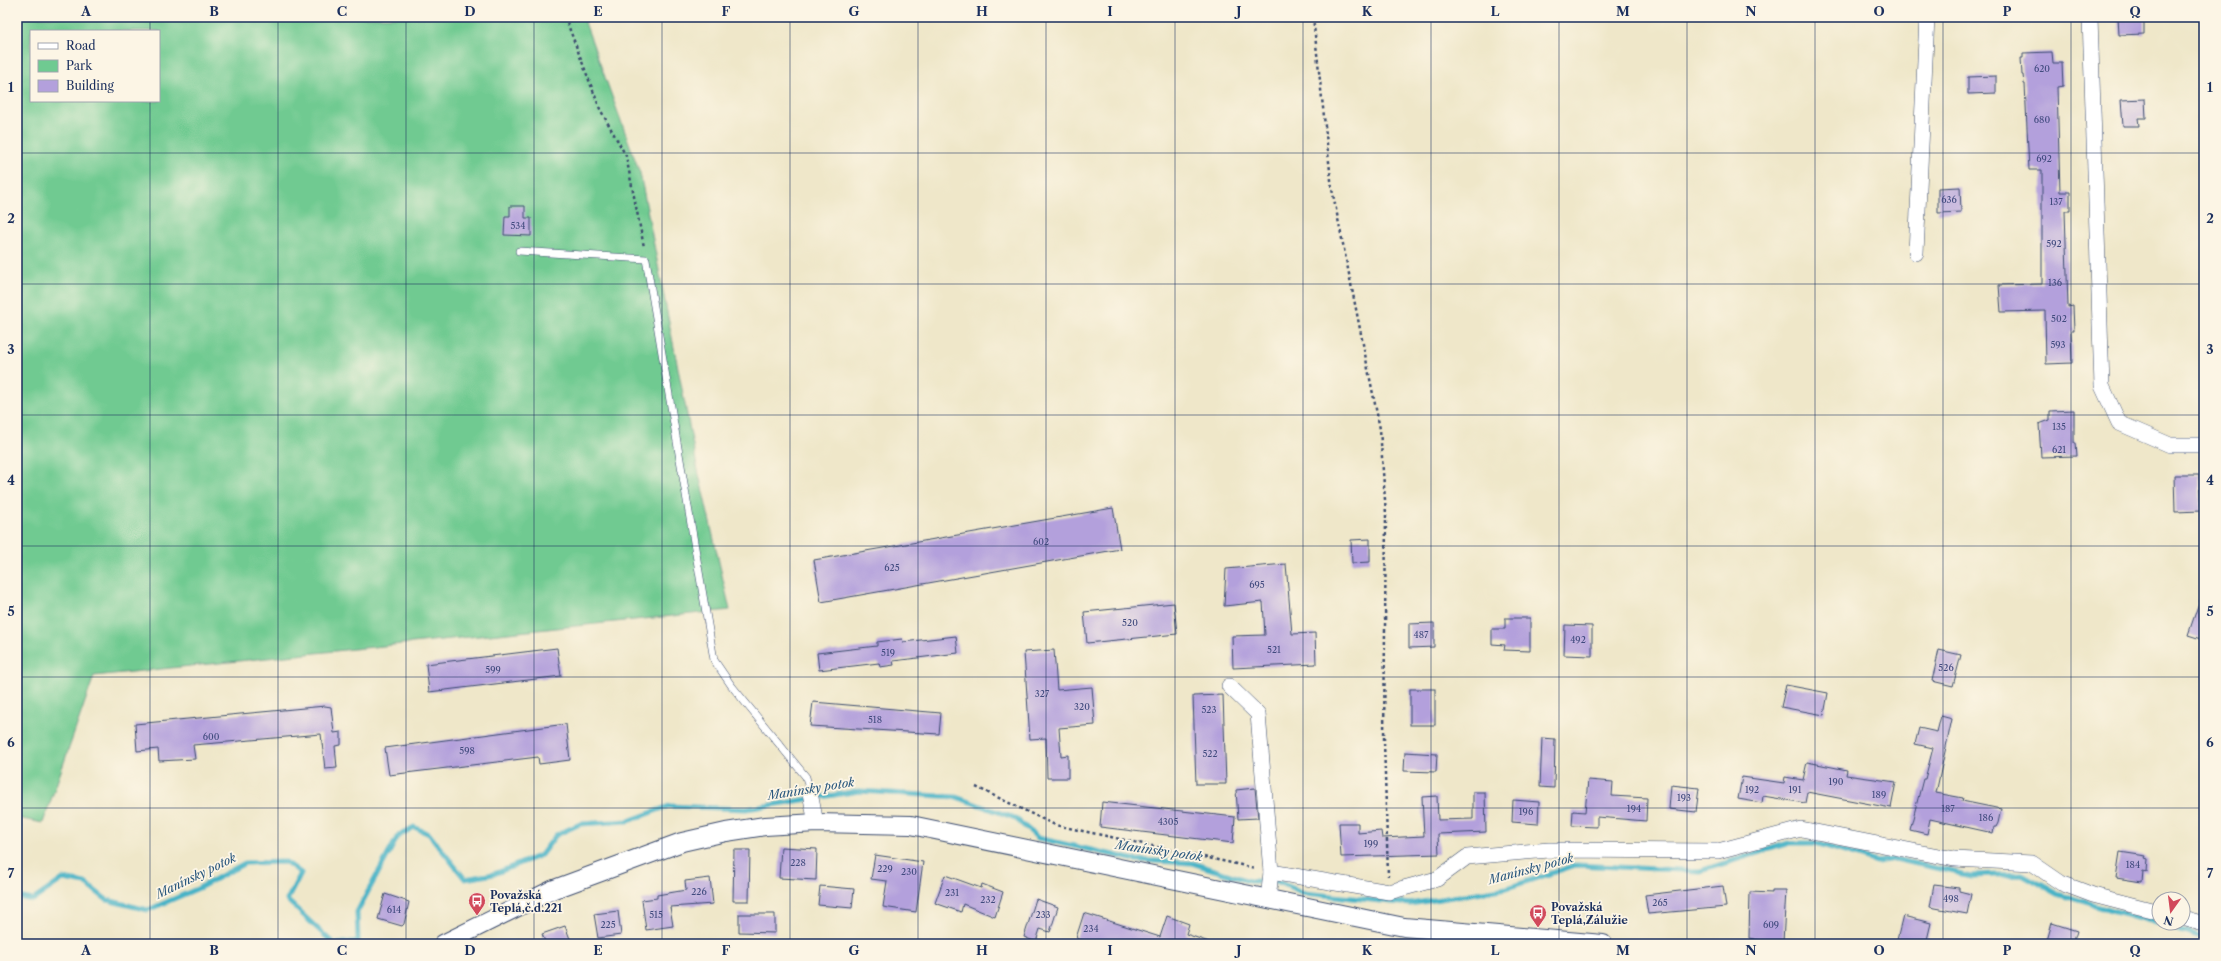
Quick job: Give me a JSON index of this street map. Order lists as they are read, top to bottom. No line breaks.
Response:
{"water":["Manínsky potok"],"places":{"bus stop":["Považská Teplá,č.d.221","Považská Teplá,Zálužie"]},"house_numbers":["620","680","692","636","137","534","592","136","502","593","135","621","602","625","695","520","487","492","521","519","526","599","327","320","523","518","600","598","522","190","192","191","189","193","194","187","196","186","4305","199","228","184","229","230","226","231","498","232","265","614","515","233","225","609","234"],"legend":["Road","Park","Building"],"north":"bottom","grid":{"columns":["A","B","C","D","E","F","G","H","I","J","K","L","M","N","O","P","Q"],"rows":["1","2","3","4","5","6","7"]}}
